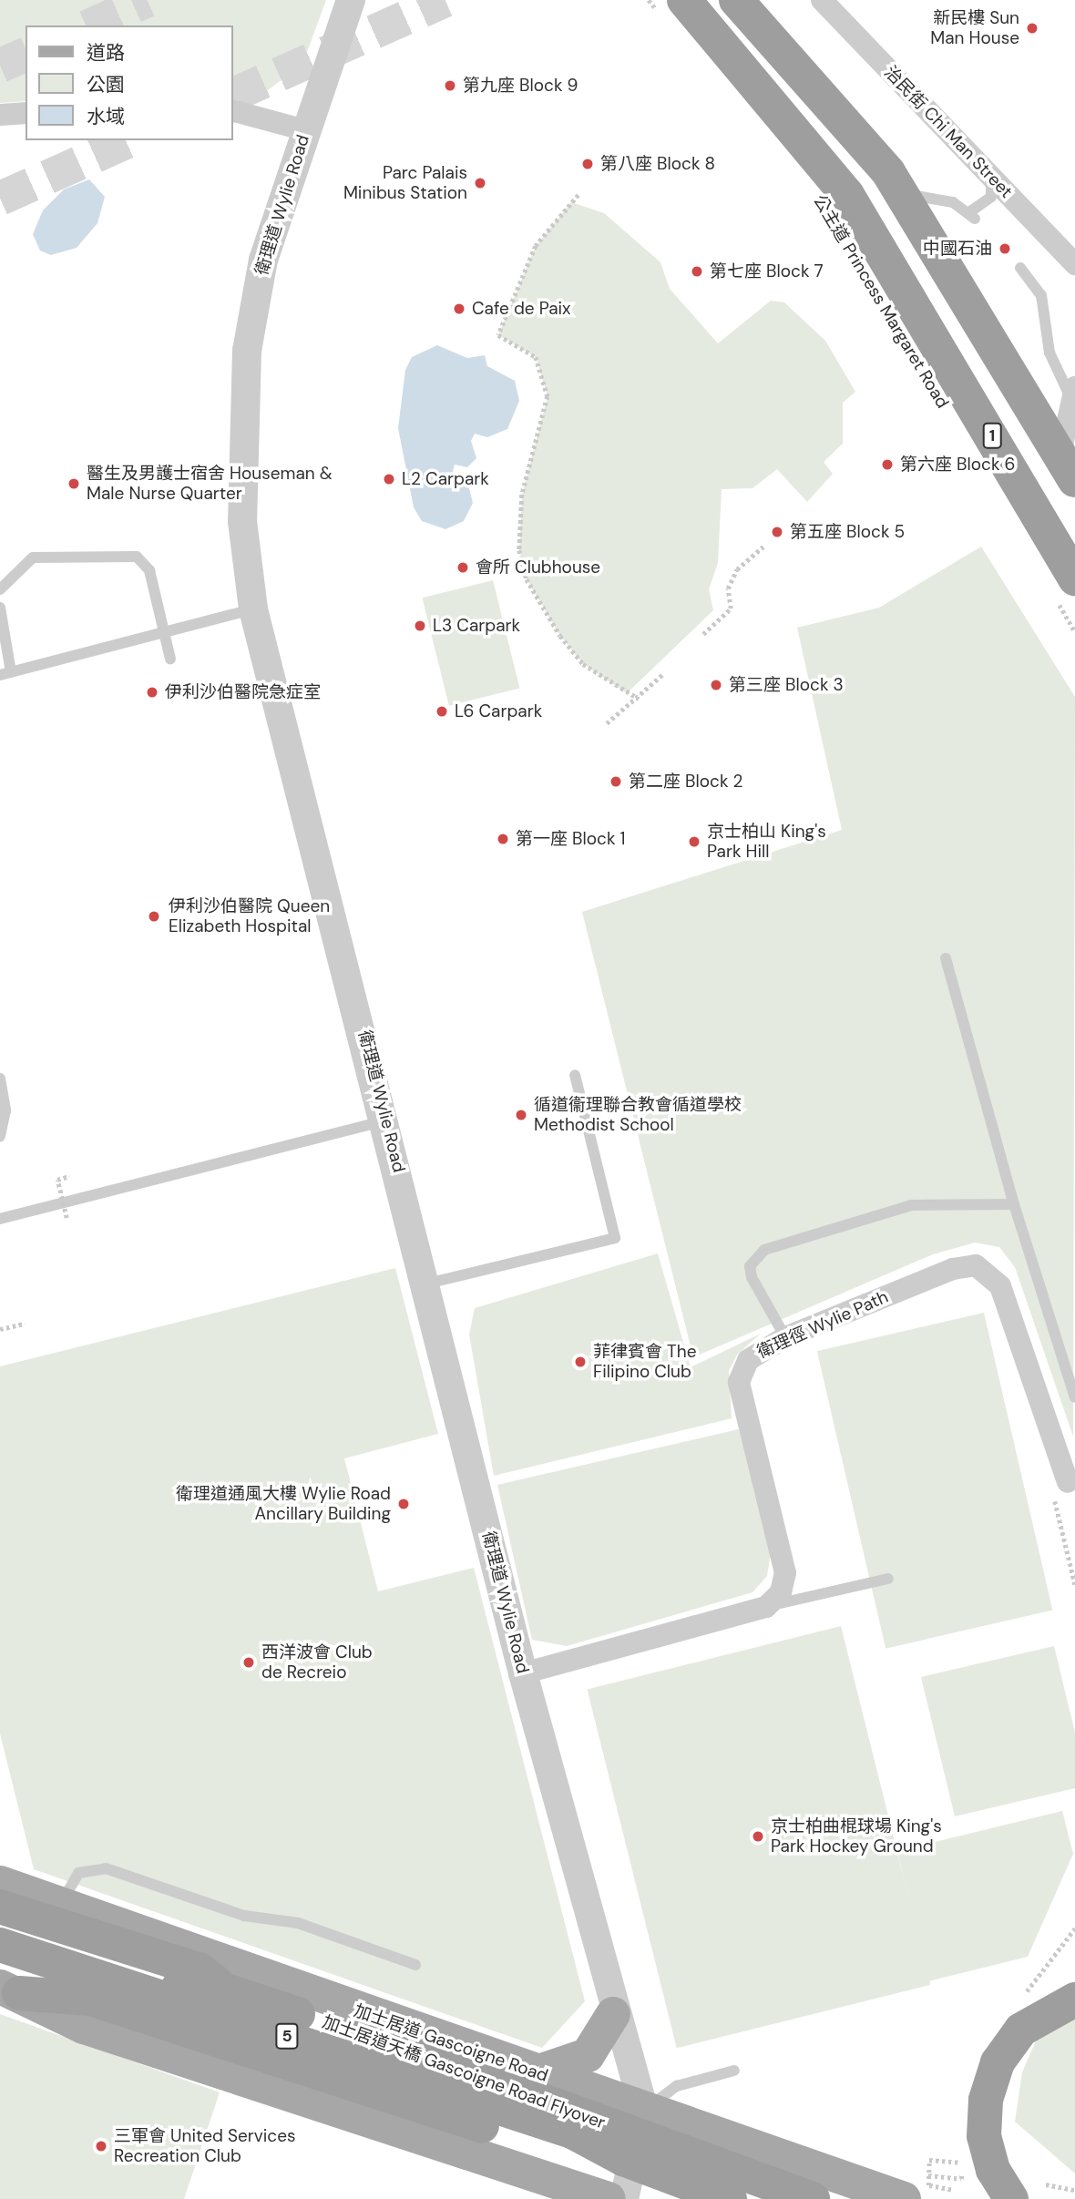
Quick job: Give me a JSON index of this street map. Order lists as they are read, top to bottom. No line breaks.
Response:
{"streets":{"highway":["公主道 Princess Margaret Road","1","5","加士居道天橋 Gascoigne Road Flyover"],"main road":["加士居道 Gascoigne Road"],"street":["治民街 Chi Man Street","衛理道 Wylie Road","衛理徑 Wylie Path"]},"crossings":[["衛理道 Wylie Road","加士居道 Gascoigne Road"]],"places":["新民樓 Sun Man House","第九座 Block 9","第八座 Block 8","Parc Palais Minibus Station","中國石油","第七座 Block 7","Cafe de Paix","第六座 Block 6","L2 Carpark","醫生及男護士宿舍 Houseman & Male Nurse Quarter","第五座 Block 5","會所 Clubhouse","L3 Carpark","第三座 Block 3","伊利沙伯醫院急症室","L6 Carpark","第二座 Block 2","第一座 Block 1","京士柏山 King's Park Hill","伊利沙伯醫院 Queen Elizabeth Hospital","循道衞理聯合教會循道學校 Methodist School","菲律賓會 The Filipino Club","衛理道通風大樓 Wylie Road Ancillary Building","西洋波會 Club de Recreio","京士柏曲棍球場 King's Park Hockey Ground","三軍會 United Services Recreation Club"],"legend":["道路","公園","水域"]}
